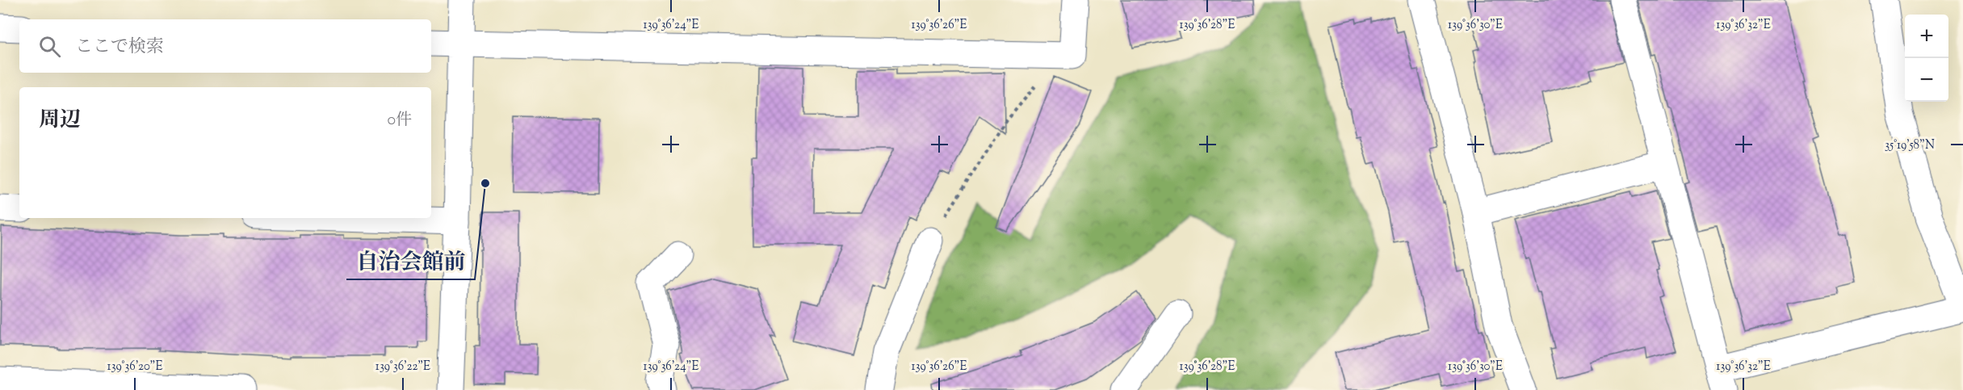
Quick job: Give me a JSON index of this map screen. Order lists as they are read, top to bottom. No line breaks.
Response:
{"places":["自治会館前"],"page":{"map_buttons":["+","−"],"search":"ここで検索","heading":["周辺","0件"]},"coordinates":["139°36'24\"E","139°36'26\"E","139°36'28\"E","139°36'30\"E","139°36'32\"E","35°19'58\"N","139°36'20\"E","139°36'22\"E"]}
